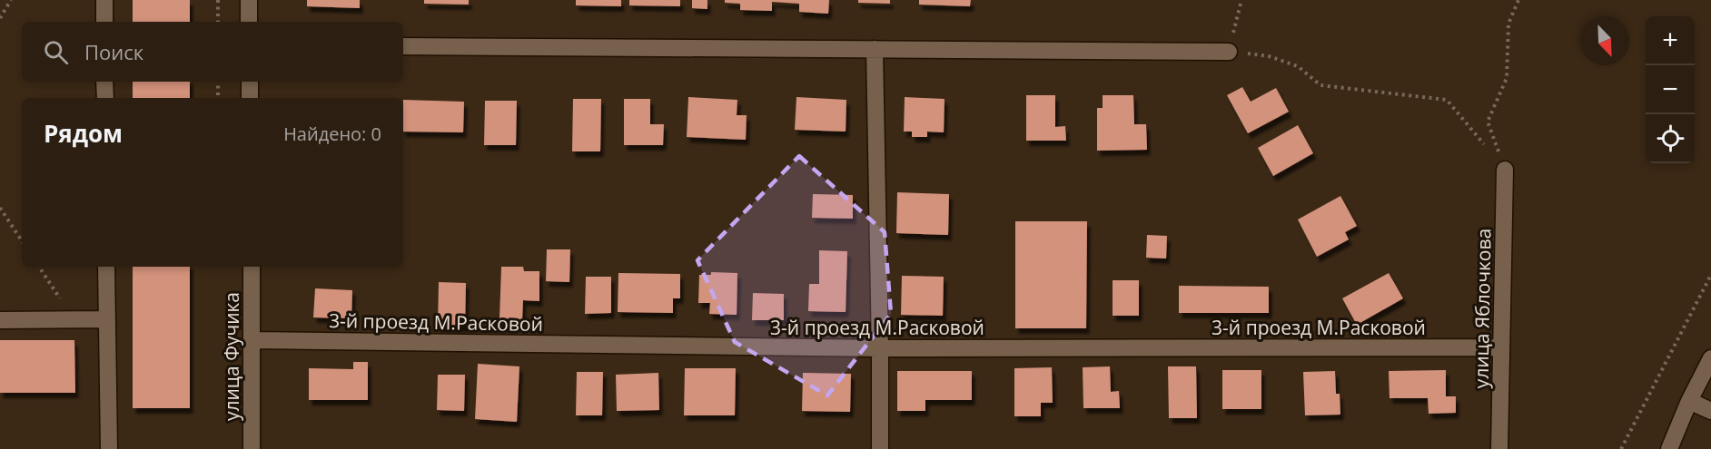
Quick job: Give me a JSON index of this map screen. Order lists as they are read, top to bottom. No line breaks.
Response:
{"streets":{"street":["улица Яблочкова","3-й проезд М.Расковой","улица Фучика"]},"crossings":[["улица Яблочкова","3-й проезд М.Расковой"],["3-й проезд М.Расковой","улица Фучика"]],"north":"bottom right","page":{"map_buttons":["+","−"],"search":"Поиск","heading":["Рядом","Найдено: 0"]}}
